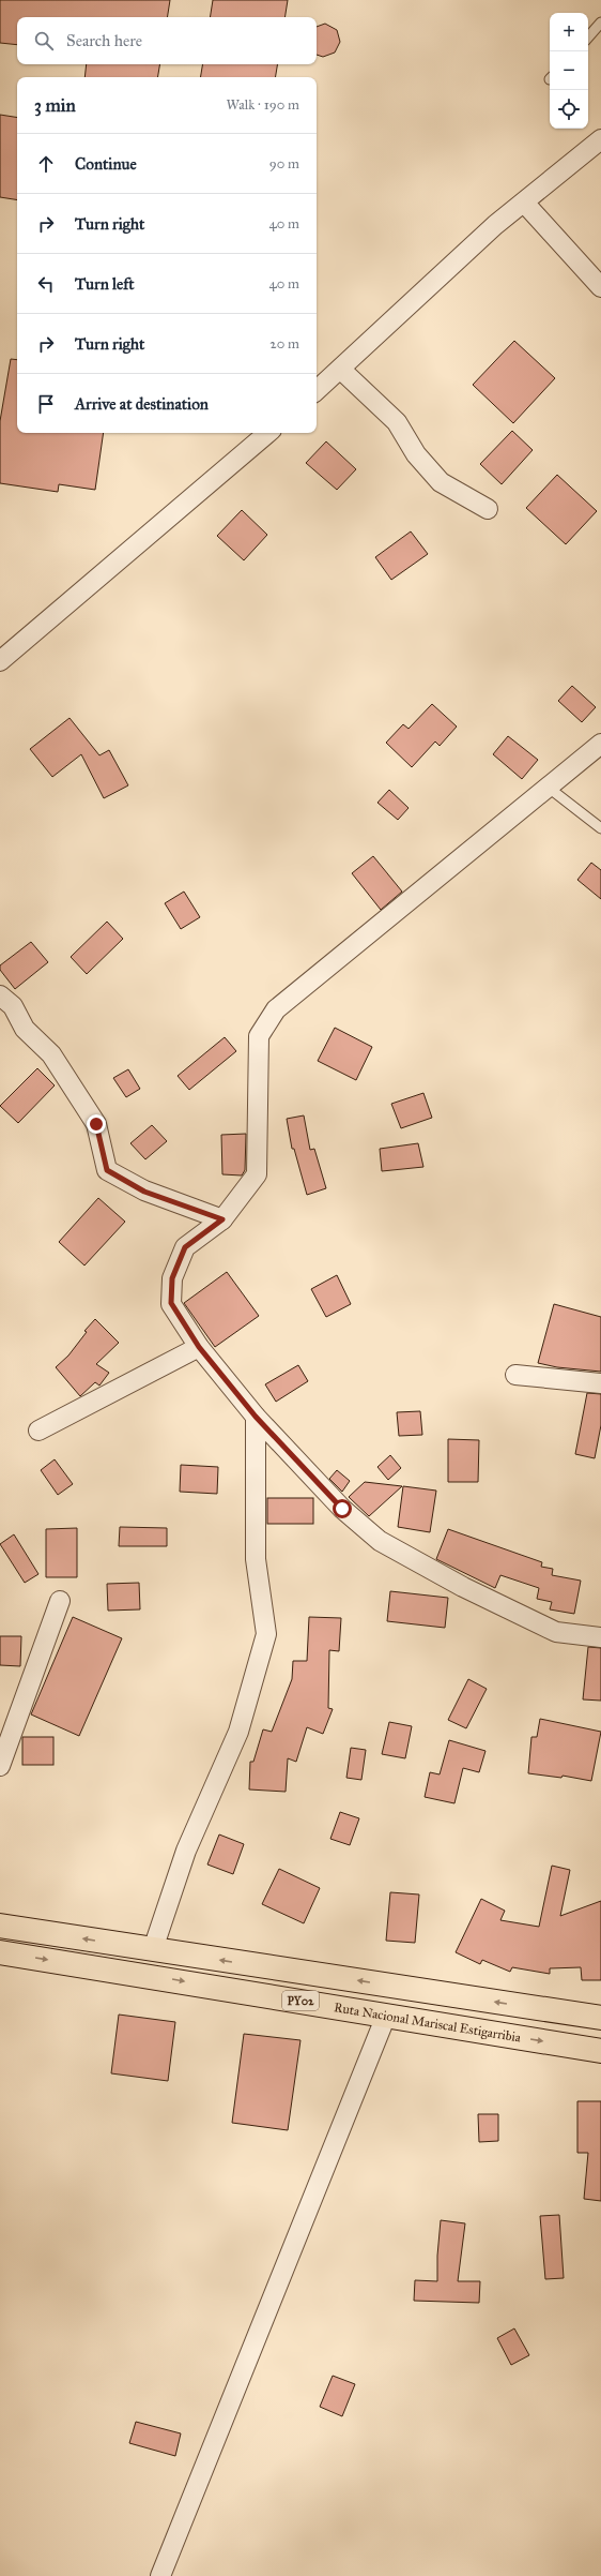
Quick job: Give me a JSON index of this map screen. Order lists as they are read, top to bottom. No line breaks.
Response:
{"streets":{"highway":["PY02","Ruta Nacional Mariscal Estigarribia"]},"page":{"map_buttons":["+","−"],"search":"Search here","heading":["3 min","Walk · 190 m"],"list":[["Continue","90 m"],["Turn right","40 m"],["Turn left","40 m"],["Turn right","20 m"],"Arrive at destination"]}}
